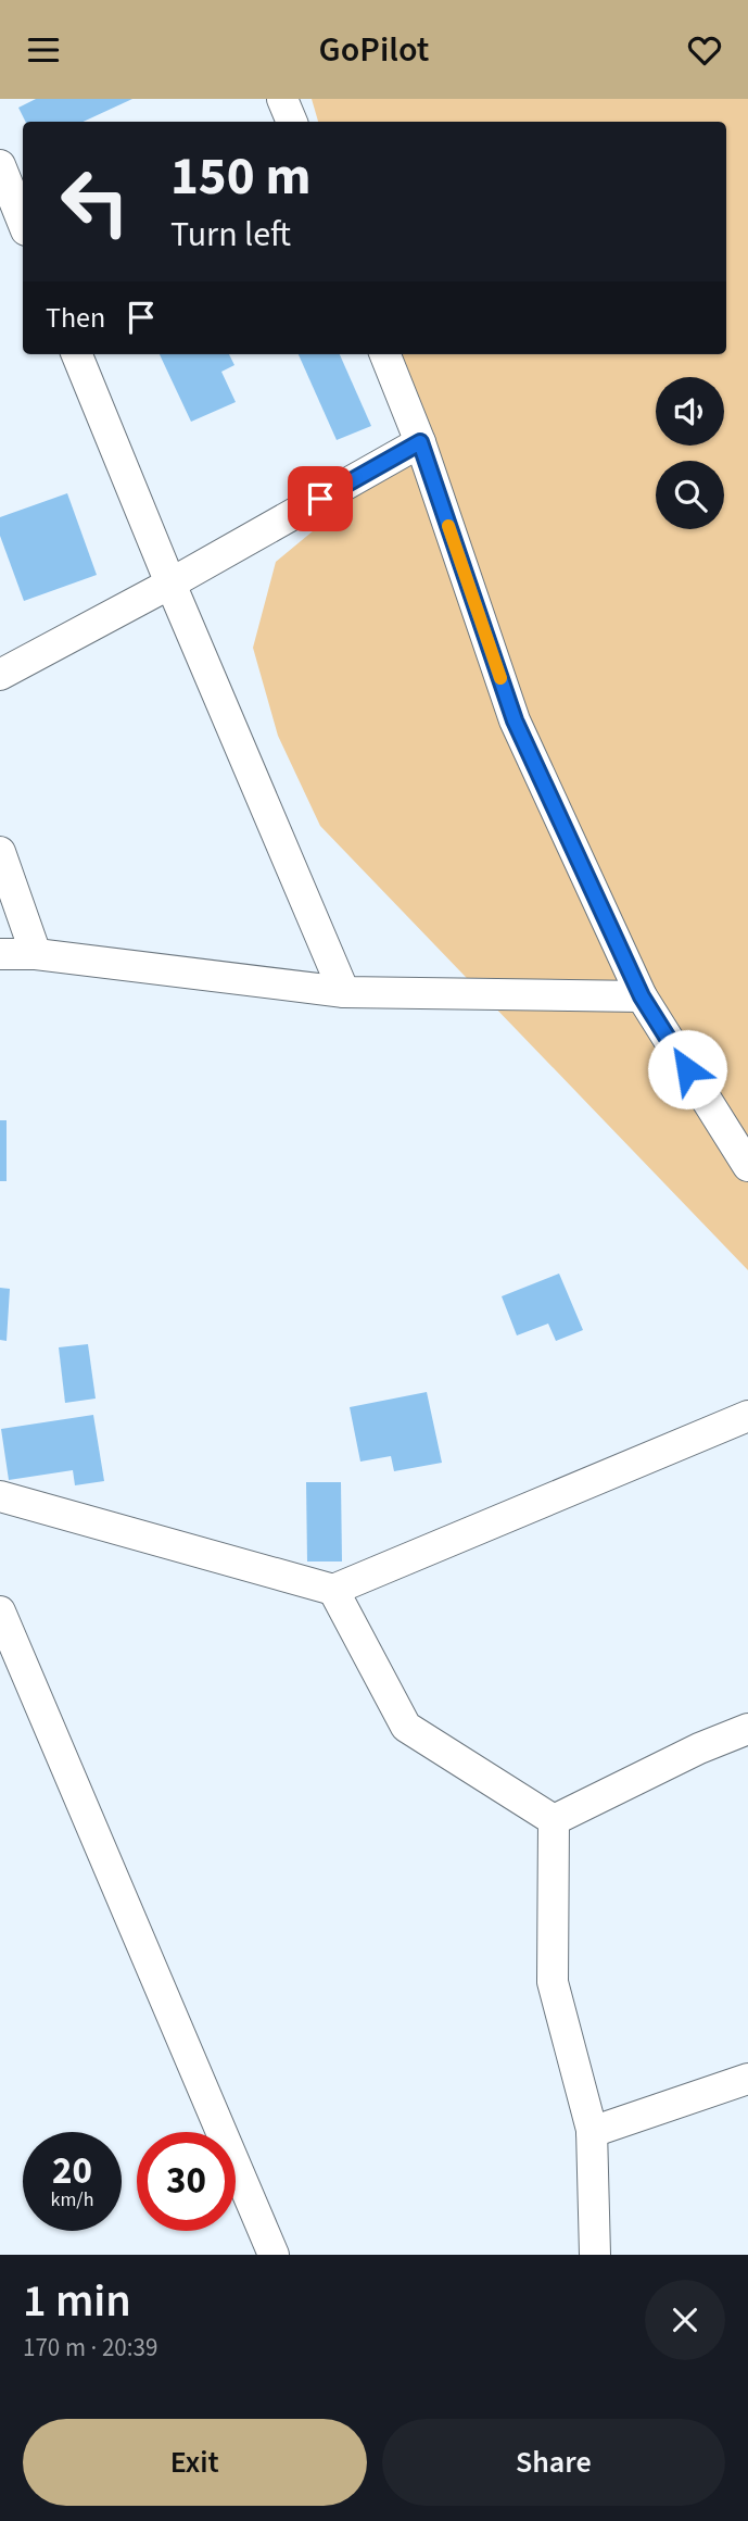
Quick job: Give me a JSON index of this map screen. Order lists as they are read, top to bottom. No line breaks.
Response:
{"page":{"header":"GoPilot","turn":["150 m","Turn left"],"then":"Then","speed":"20 km/h","limit":"30","heading":["1 min","170 m · 20:39"],"buttons":["Exit","Share"]}}
